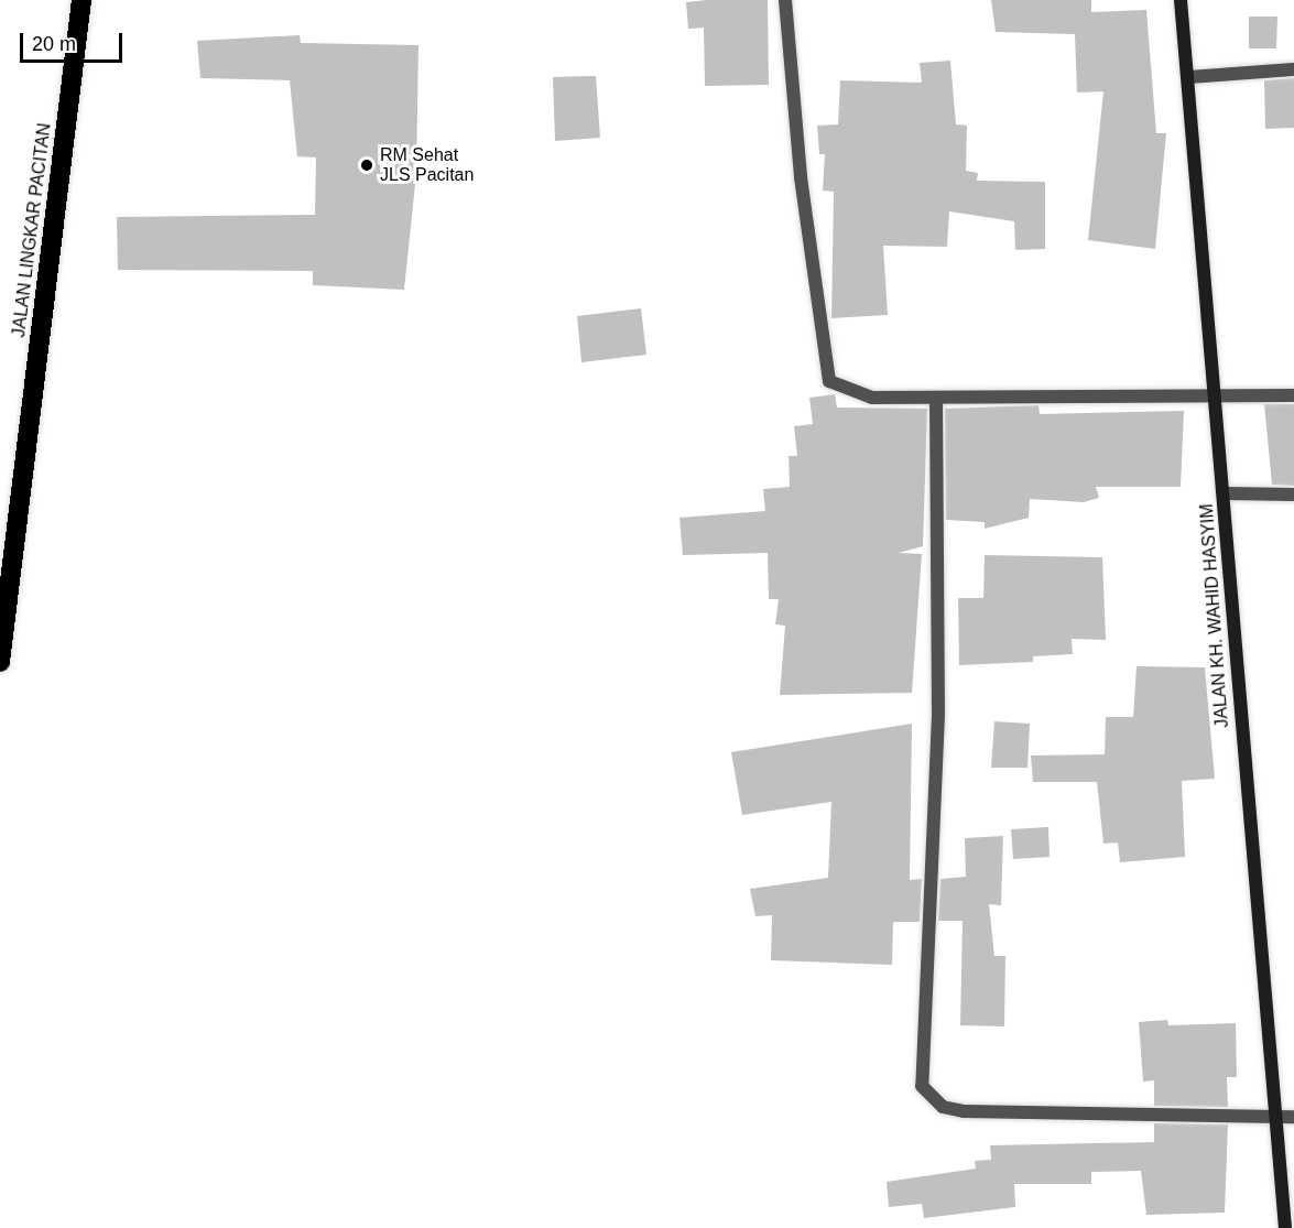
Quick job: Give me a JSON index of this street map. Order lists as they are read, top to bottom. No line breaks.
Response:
{"streets":{"highway":["JALAN LINGKAR PACITAN"],"street":["JALAN KH. WAHID HASYIM"]},"places":["RM Sehat JLS Pacitan"],"scale_bar":"20 m"}
